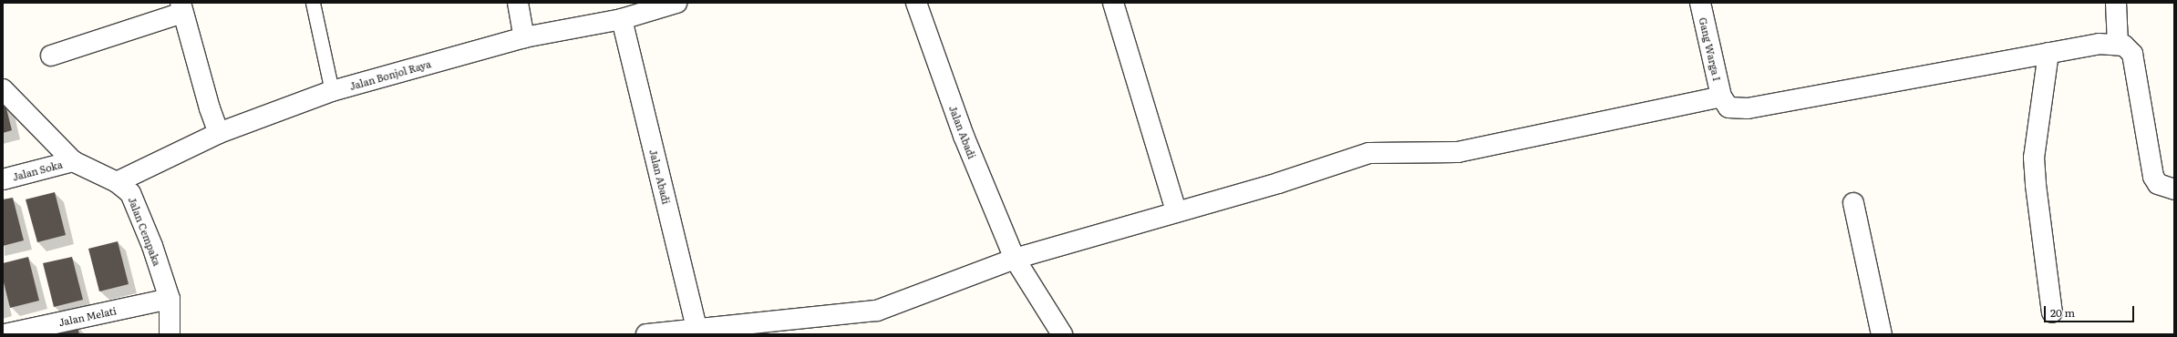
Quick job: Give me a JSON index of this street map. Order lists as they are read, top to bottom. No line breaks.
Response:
{"streets":{"street":["Gang Warga I","Jalan Bonjol Raya","Jalan Abadi","Jalan Soka","Jalan Cempaka","Jalan Melati"]},"crossings":[["Jalan Bonjol Raya","Jalan Abadi"],["Jalan Bonjol Raya","Jalan Cempaka"],["Jalan Soka","Jalan Cempaka"],["Jalan Cempaka","Jalan Melati"]],"scale_bar":"20 m"}
